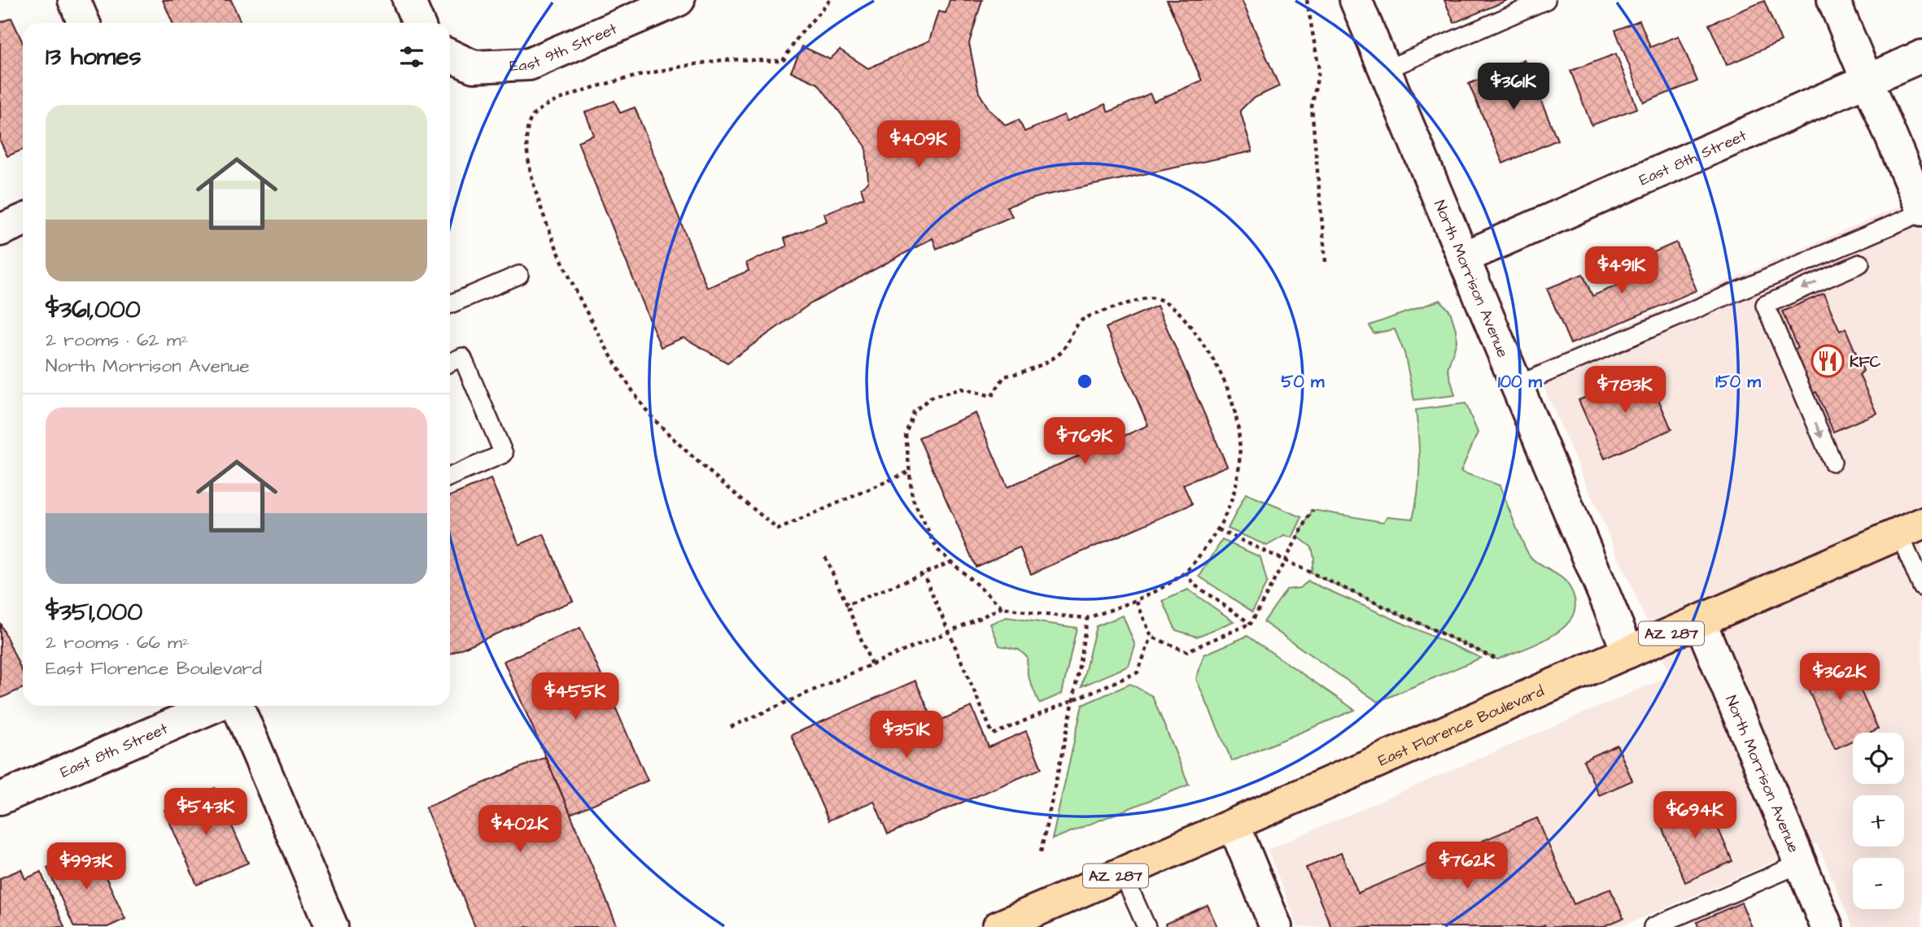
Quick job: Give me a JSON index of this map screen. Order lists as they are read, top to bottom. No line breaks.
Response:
{"streets":{"main road":["AZ 287","East Florence Boulevard"],"street":["East 9th Street","East 8th Street","North Morrison Avenue"]},"crossings":[["East 8th Street","North Morrison Avenue"],["North Morrison Avenue","East Florence Boulevard"]],"places":{"restaurant":["KFC"]},"page":{"heading":"13 homes","price":["$361K","$409K","$491K","$783K","$769K","$362K","$455K","$351K","$543K","$694K","$402K","$762K","$993K"],"list":[{"name":"$361,000","note":"2 rooms · 62 m² · North Morrison Avenue"},{"name":"$351,000","note":"2 rooms · 66 m² · East Florence Boulevard"}],"map_buttons":["+","−"]},"rings":["50 m","100 m","150 m"]}
